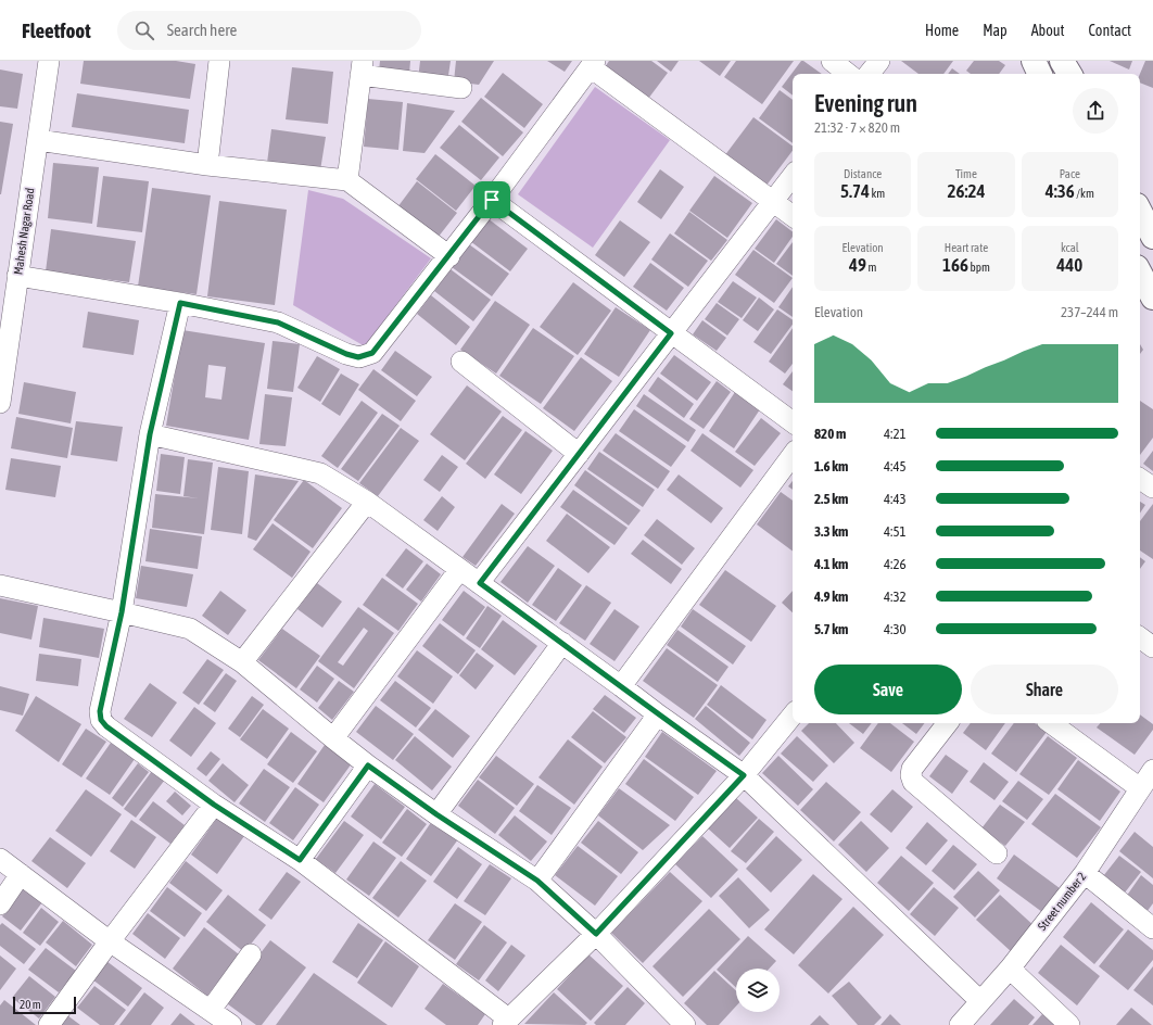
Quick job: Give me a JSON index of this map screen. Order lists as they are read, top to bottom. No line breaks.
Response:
{"streets":{"street":["Mahesh Nagar Road","Street number 2"]},"scale_bar":"20 m","page":{"header":"Fleetfoot","search":"Search here","nav":["Home","Map","About","Contact"],"heading":["Evening run","21:32 · 7 × 820 m"],"stats":[["Distance","5.74 km"],["Time","26:24"],["Pace","4:36 /km"],["Elevation","49 m"],["Heart rate","166 bpm"],["kcal","440"]],"chart":["Elevation","237–244 m"],"list":[{"name":"820 m","note":"4:21"},{"name":"1.6 km","note":"4:45"},{"name":"2.5 km","note":"4:43"},{"name":"3.3 km","note":"4:51"},{"name":"4.1 km","note":"4:26"},{"name":"4.9 km","note":"4:32"},{"name":"5.7 km","note":"4:30"}],"buttons":["Save","Share"],"scale":"20 m"}}
